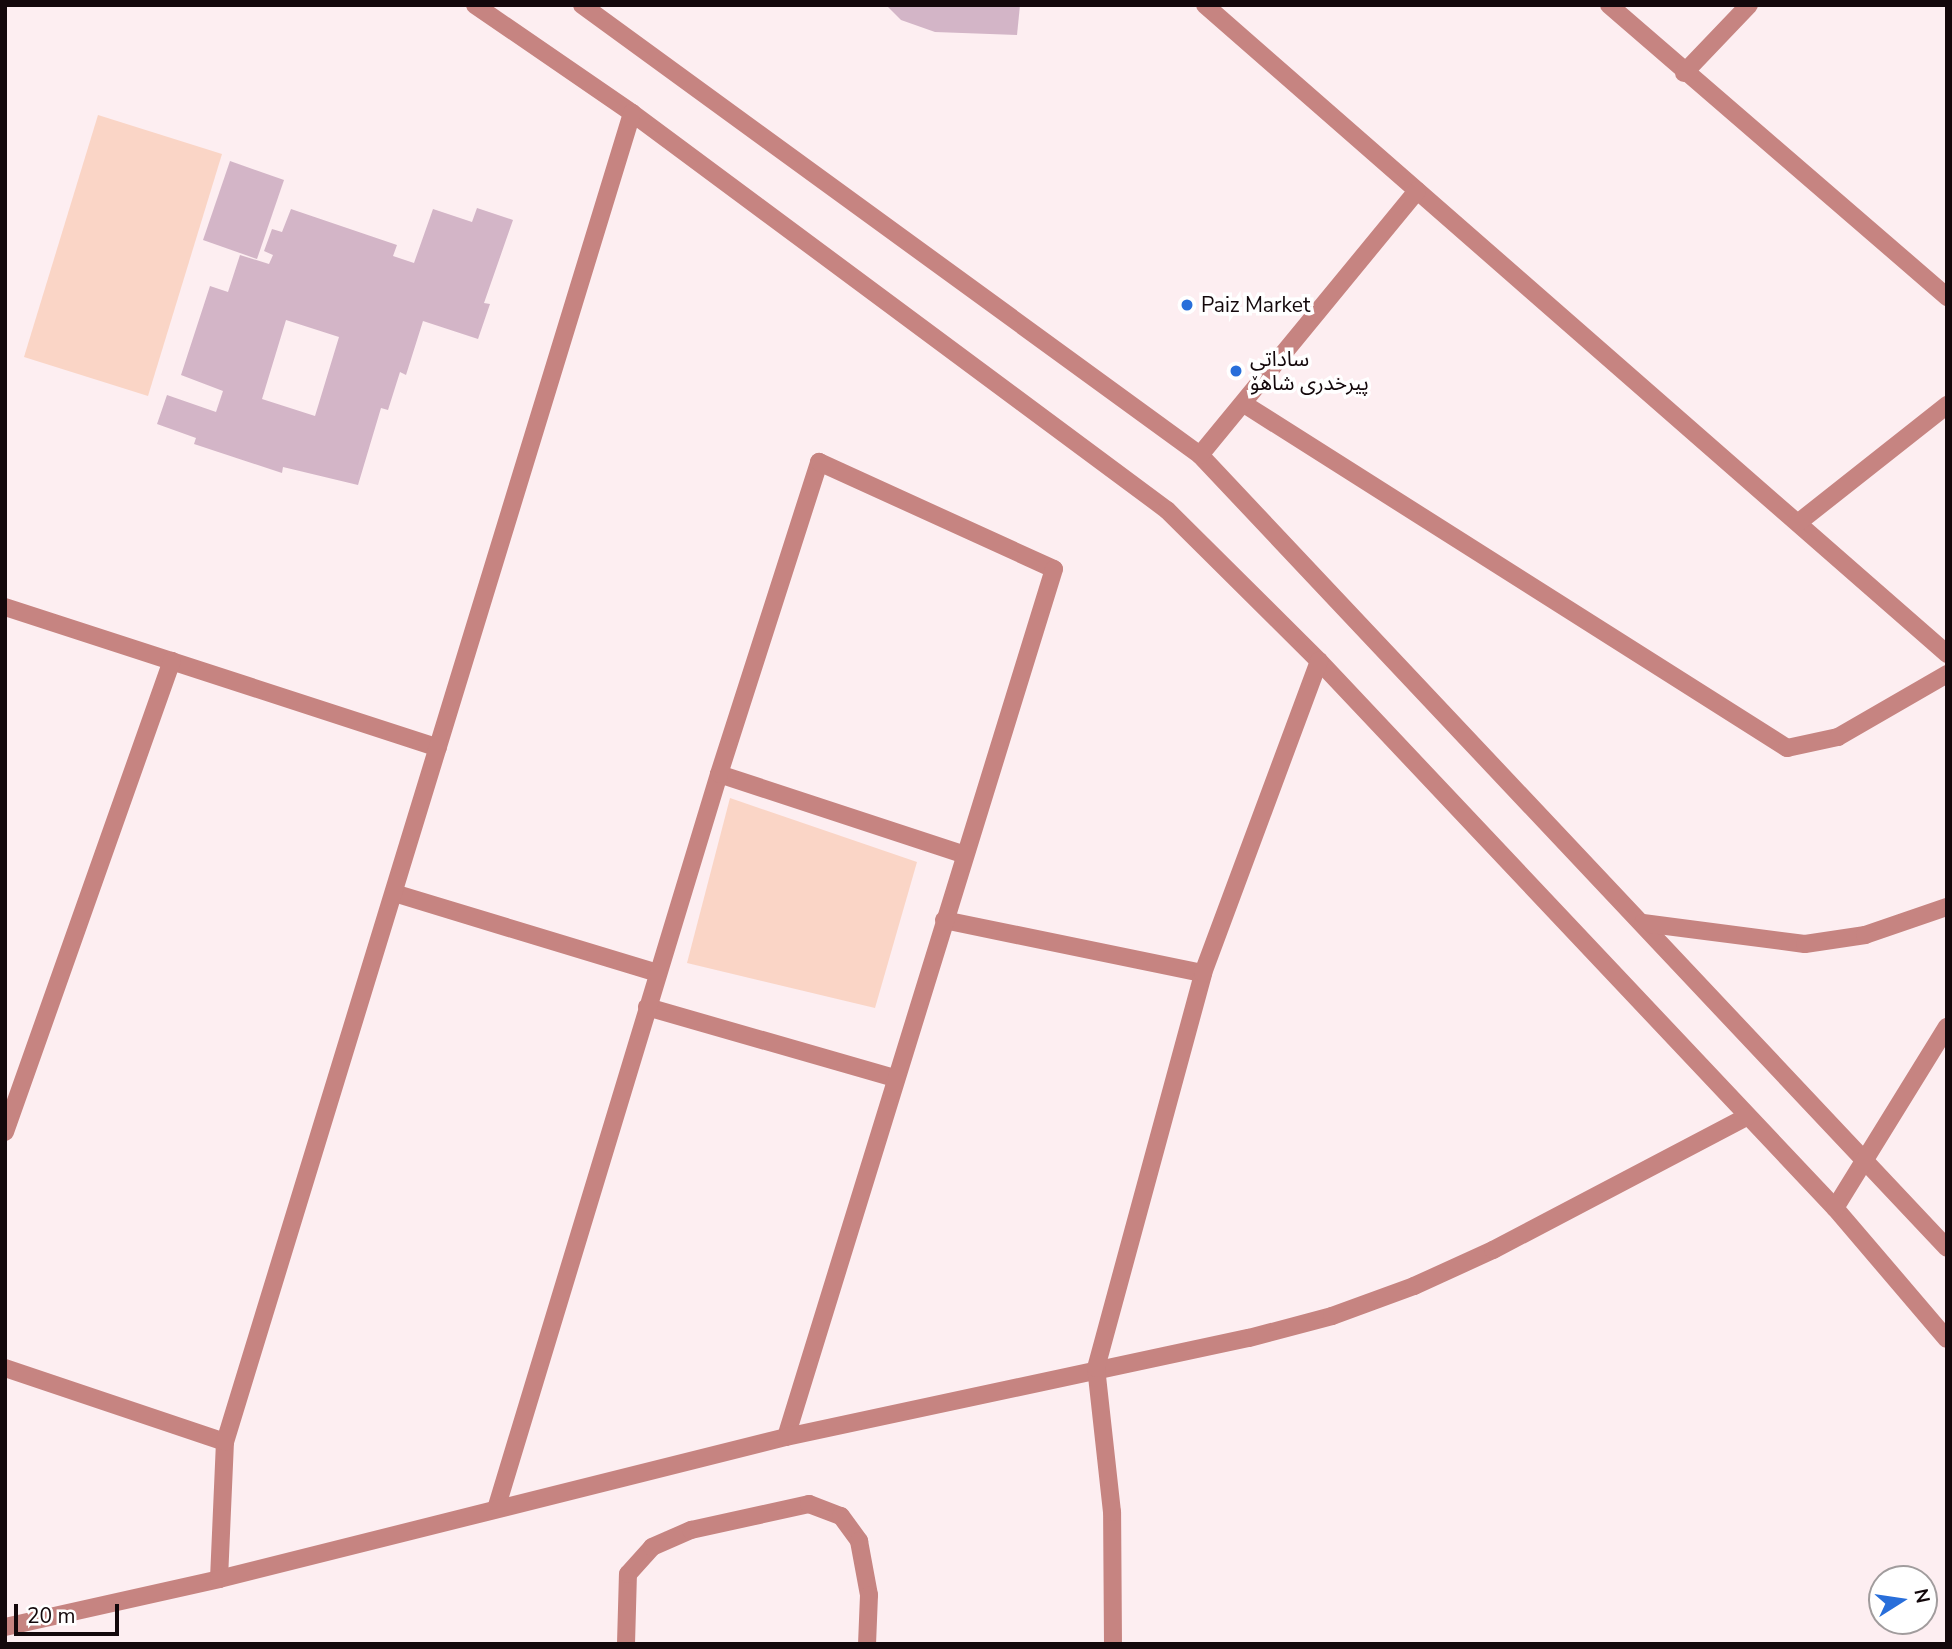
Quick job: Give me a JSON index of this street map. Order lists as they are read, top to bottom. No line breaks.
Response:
{"places":["Paiz Market","ساداتی پیرخدری شاهۆ"],"scale_bar":"20 m","north":"right"}
